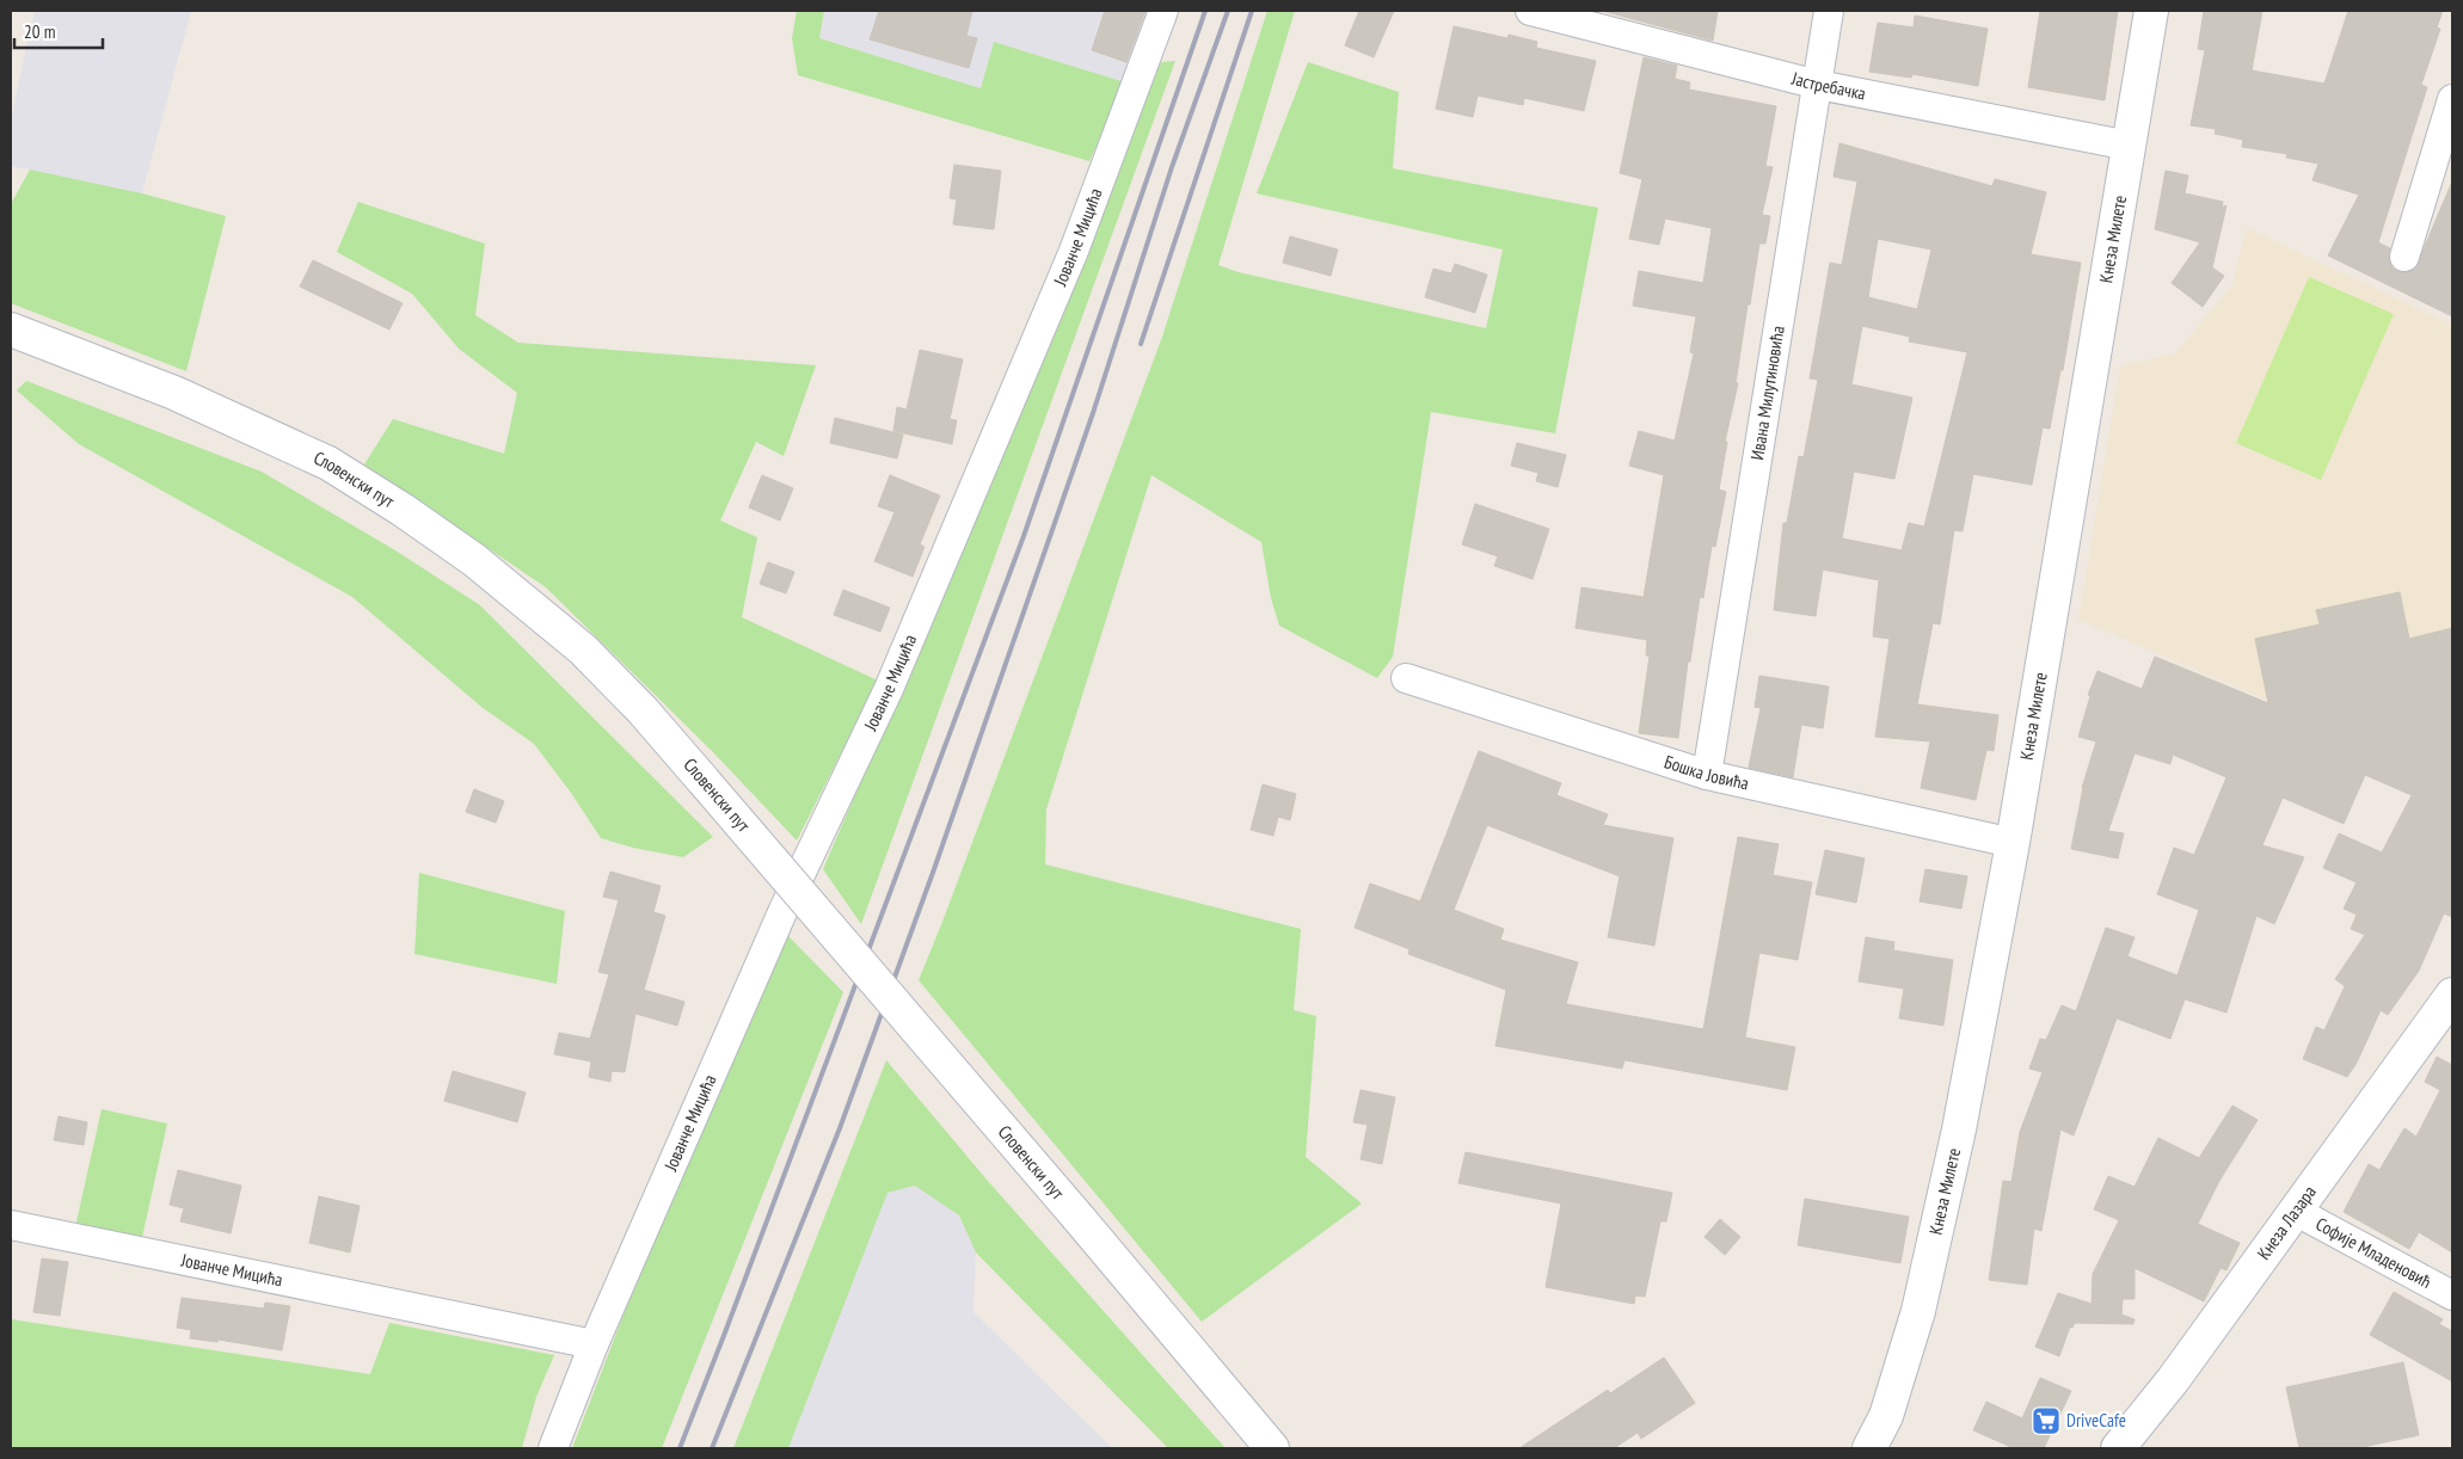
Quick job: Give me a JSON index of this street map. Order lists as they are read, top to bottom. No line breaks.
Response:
{"streets":{"street":["Јастребачка","Јованче Мицића","Кнеза Милете","Ивана Милутиновића","Словенски пут","Бошка Јовића","Кнеза Лазара","Софије Младеновић"]},"crossings":[["Јастребачка","Кнеза Милете"],["Јастребачка","Ивана Милутиновића"],["Кнеза Милете","Бошка Јовића"],["Ивана Милутиновића","Бошка Јовића"],["Кнеза Лазара","Софије Младеновић"]],"places":{"supermarket":["DriveCafe"]},"scale_bar":"20 m"}
